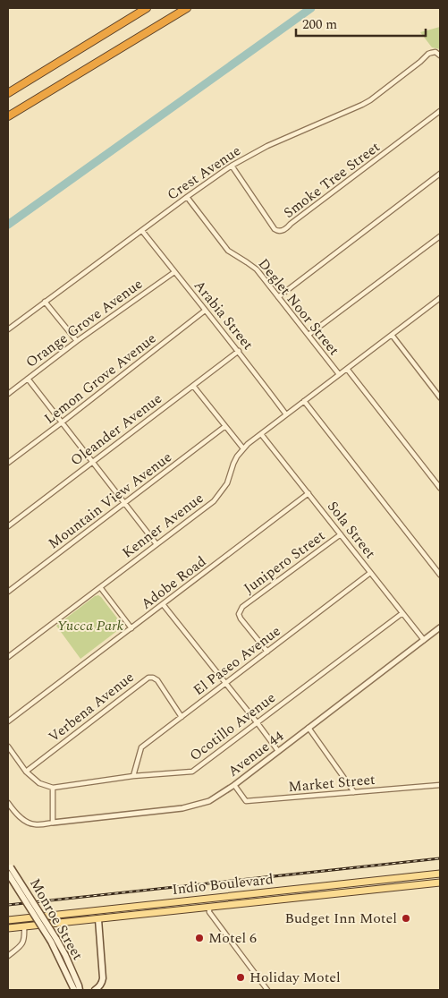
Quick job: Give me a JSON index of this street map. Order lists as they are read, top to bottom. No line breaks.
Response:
{"streets":{"main road":["Indio Boulevard","Monroe Street"],"street":["Crest Avenue","Smoke Tree Street","Deglet Noor Street","Arabia Street","Orange Grove Avenue","Lemon Grove Avenue","Oleander Avenue","Mountain View Avenue","Kenner Avenue","Sola Street","Junipero Street","Adobe Road","El Paseo Avenue","Verbena Avenue","Ocotillo Avenue","Avenue 44","Market Street"]},"crossings":[["Crest Avenue","Smoke Tree Street"],["Crest Avenue","Deglet Noor Street"],["Crest Avenue","Arabia Street"],["Deglet Noor Street","Kenner Avenue"],["Arabia Street","Orange Grove Avenue"],["Arabia Street","Lemon Grove Avenue"],["Arabia Street","Oleander Avenue"],["Arabia Street","Kenner Avenue"],["Kenner Avenue","Sola Street"],["Sola Street","Junipero Street"],["Sola Street","Adobe Road"],["Sola Street","El Paseo Avenue"],["Sola Street","Ocotillo Avenue"],["Sola Street","Avenue 44"],["Junipero Street","El Paseo Avenue"],["El Paseo Avenue","Verbena Avenue"],["El Paseo Avenue","Ocotillo Avenue"],["Avenue 44","Market Street"]],"parks":["Yucca Park"],"places":["Budget Inn Motel","Motel 6","Holiday Motel"],"scale_bar":"200 m"}
